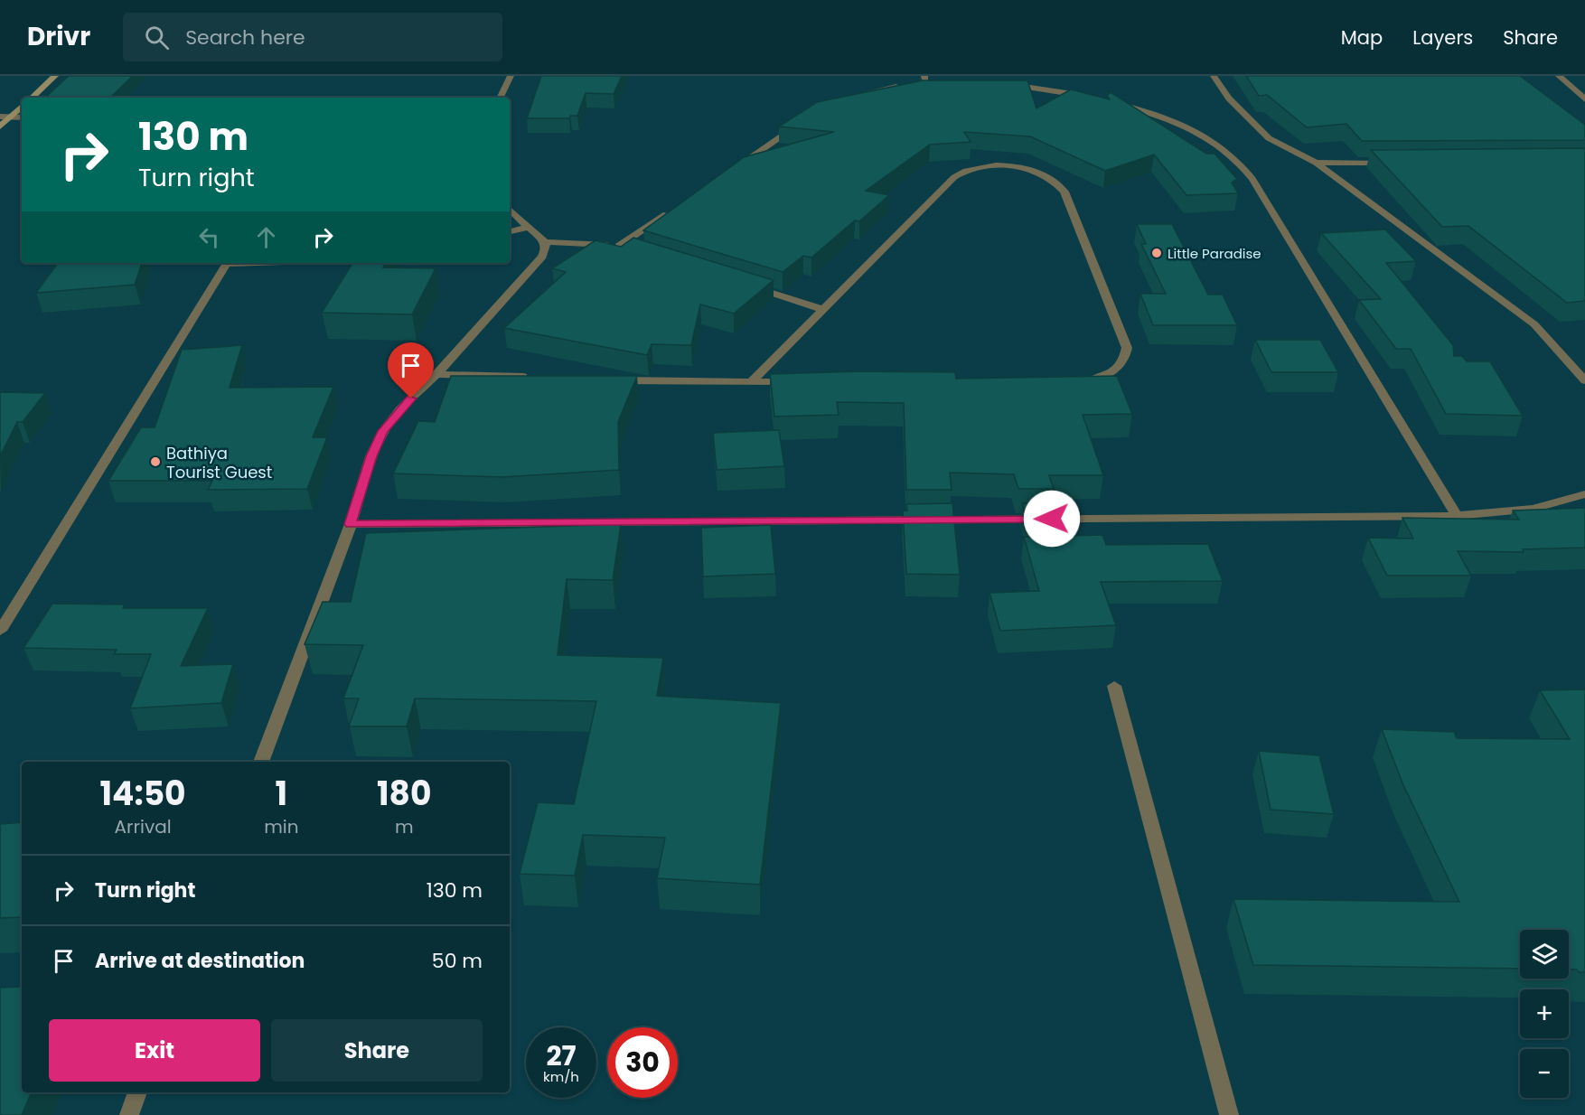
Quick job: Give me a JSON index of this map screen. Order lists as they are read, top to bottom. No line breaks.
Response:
{"places":["Little Paradise","Bathiya Tourist Guest"],"page":{"header":"Drivr","search":"Search here","nav":["Map","Layers","Share"],"turn":["130 m","Turn right"],"eta":["14:50","Arrival","1","min","180","m"],"list":[{"name":"Turn right","value":"130 m"},{"name":"Arrive at destination","value":"50 m"}],"map_buttons":["+","−"],"buttons":["Exit","Share"],"speed":"27 km/h","limit":"30"}}
